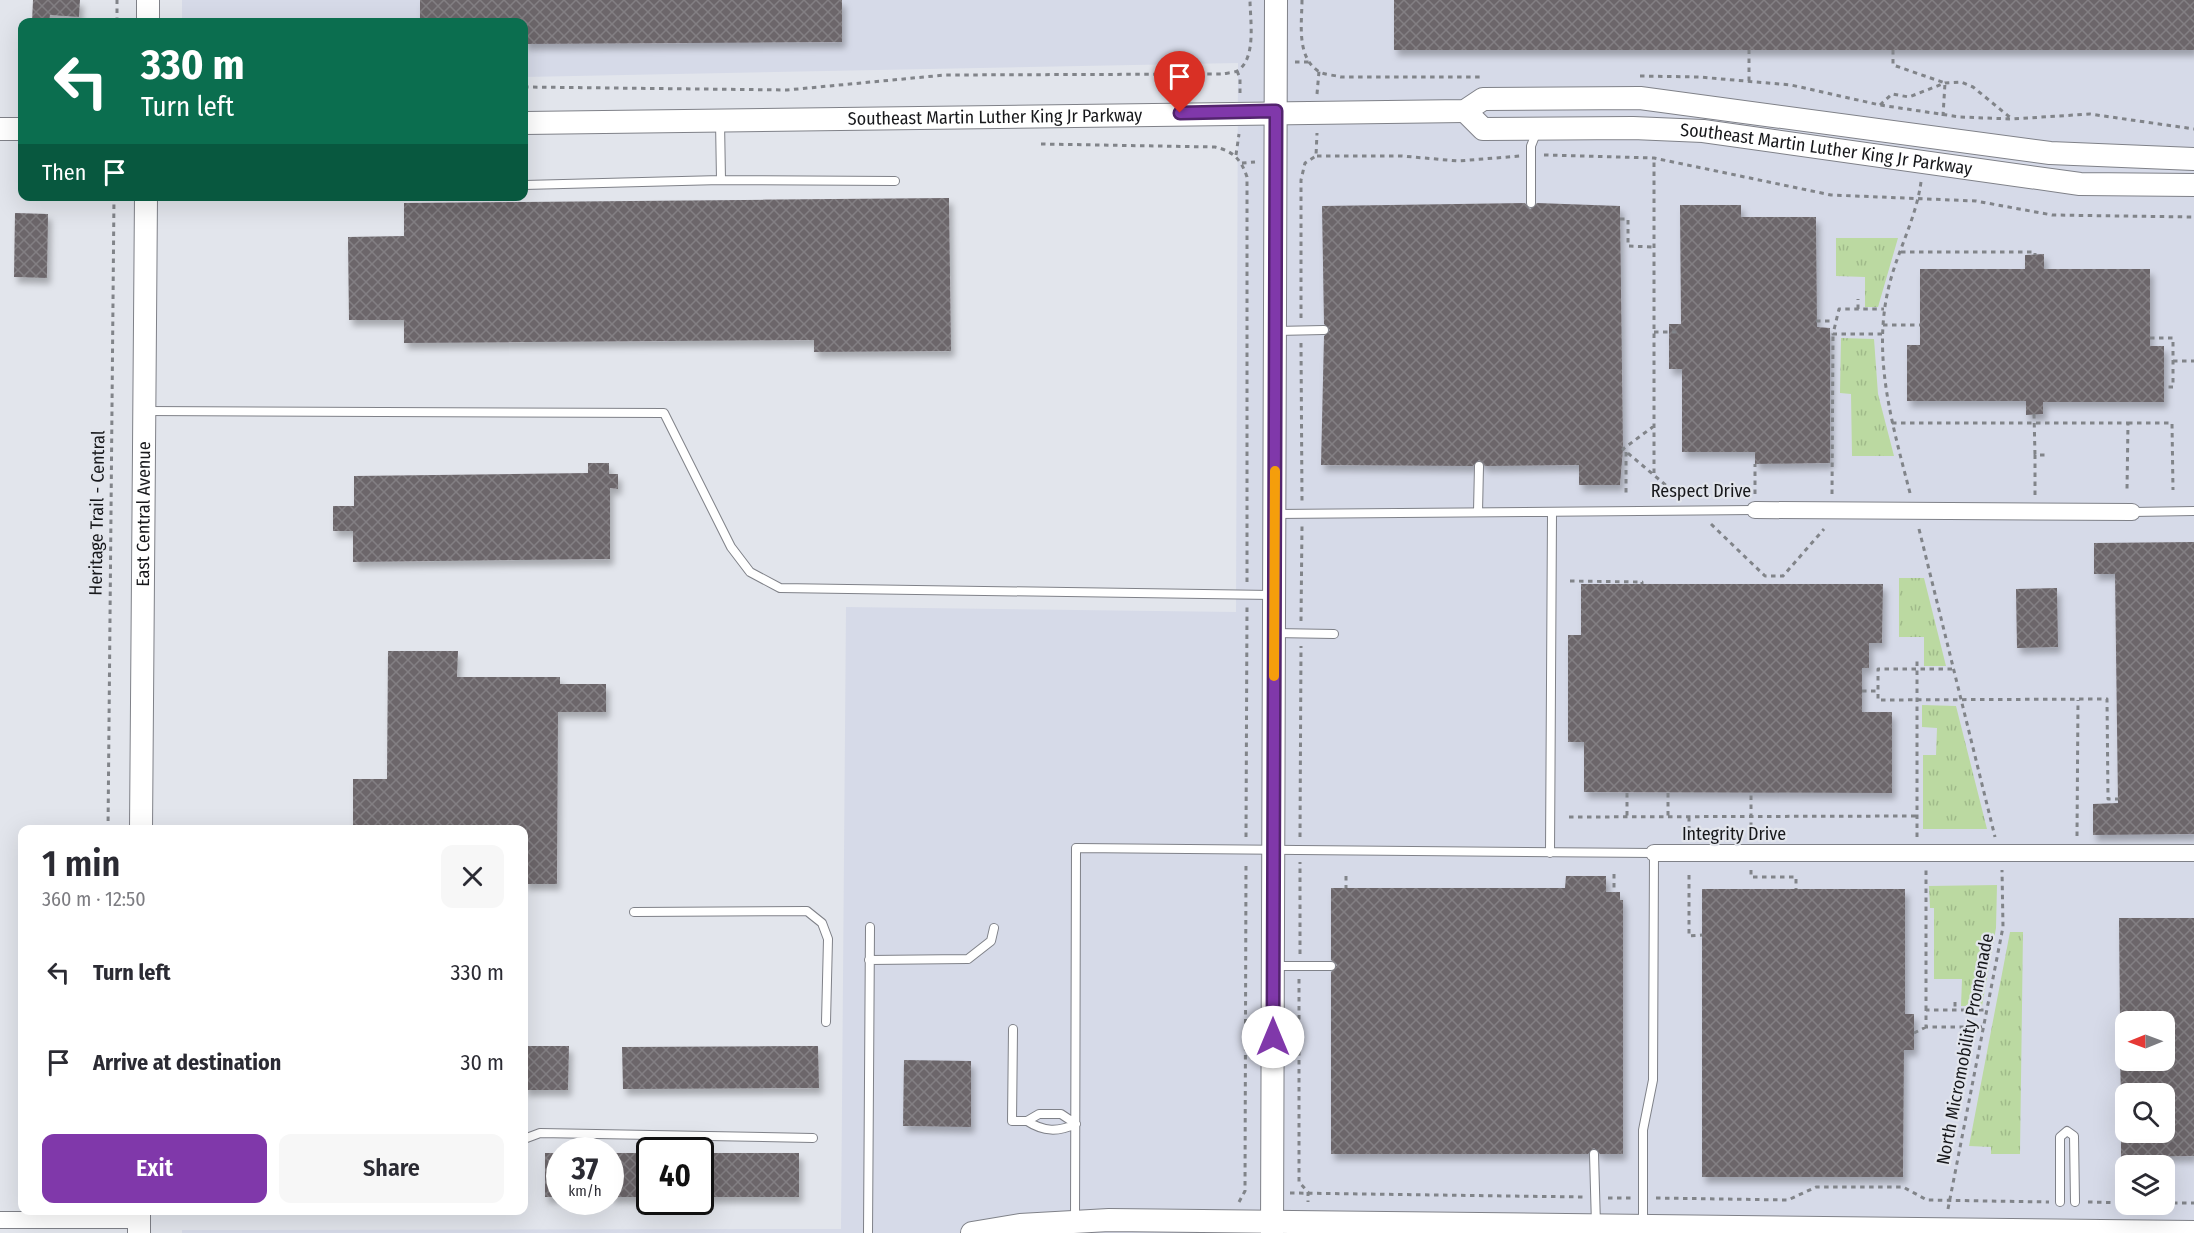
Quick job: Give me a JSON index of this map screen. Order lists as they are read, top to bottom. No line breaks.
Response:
{"streets":{"street":["Southeast Martin Luther King Jr Parkway","Respect Drive","East Central Avenue","Integrity Drive"],"path":["Heritage Trail - Central","North Micromobility Promenade"]},"crossings":[["Integrity Drive","North Micromobility Promenade"]],"north":"left","page":{"turn":["330 m","Turn left"],"then":"Then","heading":["1 min","360 m · 12:50"],"list":[{"name":"Turn left","value":"330 m"},{"name":"Arrive at destination","value":"30 m"}],"buttons":["Exit","Share"],"speed":"37 km/h","limit":"40"}}
